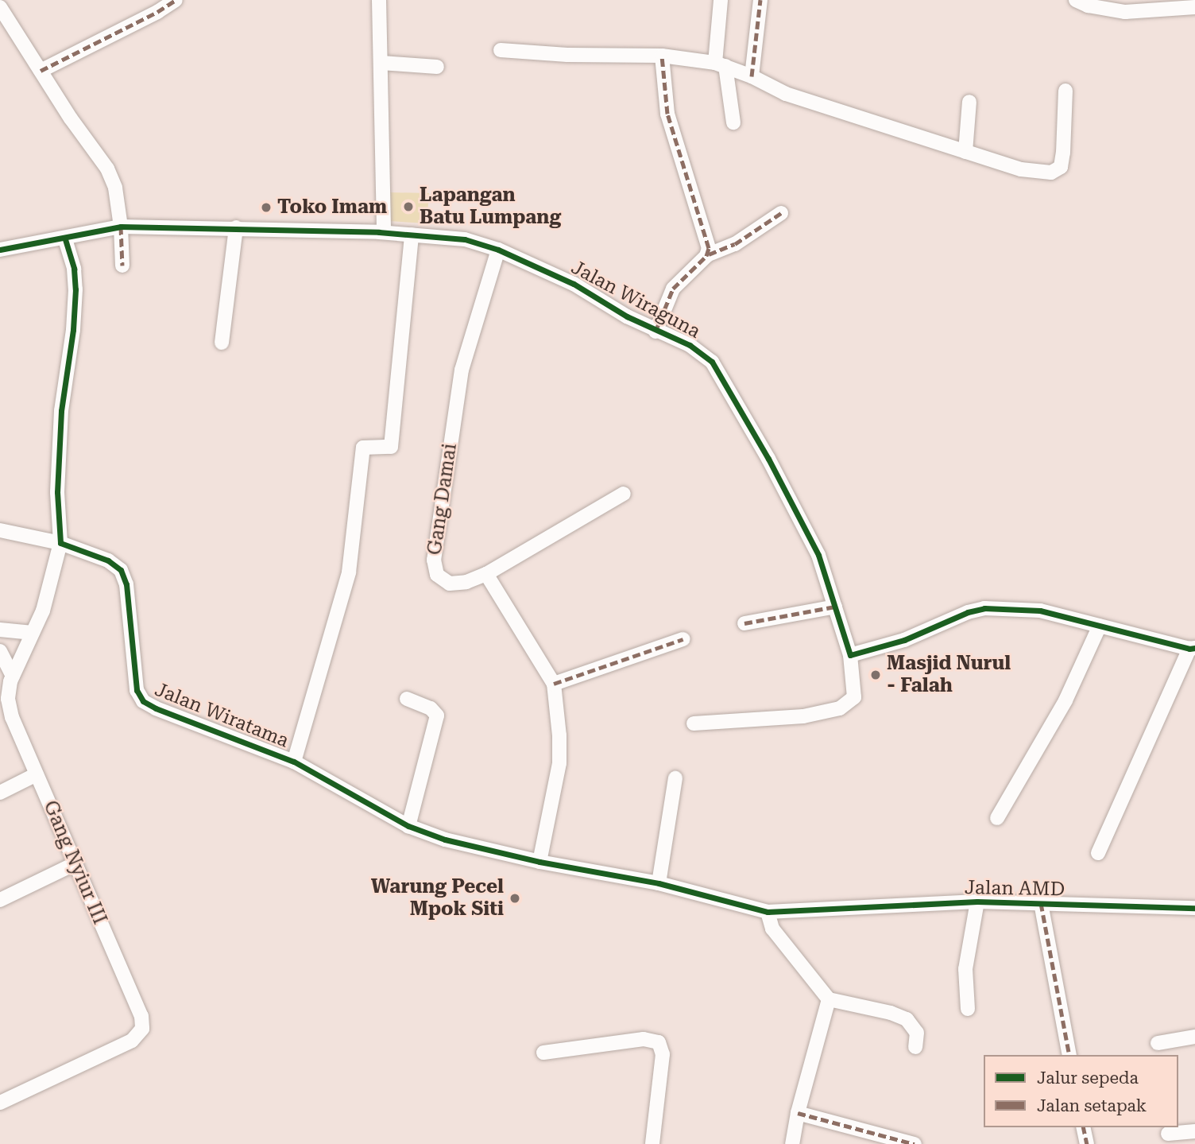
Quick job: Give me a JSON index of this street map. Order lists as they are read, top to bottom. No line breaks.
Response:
{"streets":{"street":["Jalan Wiraguna","Gang Damai","Jalan Wiratama","Gang Nyiur III","Jalan AMD"]},"crossings":[["Jalan Wiraguna","Gang Damai"],["Jalan Wiratama","Jalan AMD"]],"places":["Lapangan Batu Lumpang","Toko Imam","Masjid Nurul - Falah","Warung Pecel Mpok Siti"],"legend":["Jalur sepeda","Jalan setapak"]}
